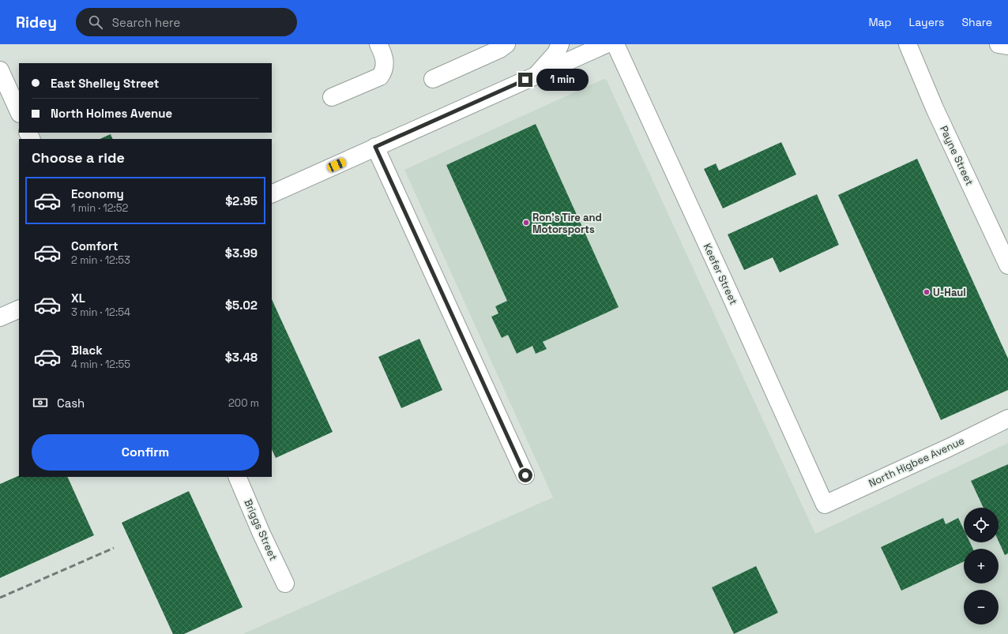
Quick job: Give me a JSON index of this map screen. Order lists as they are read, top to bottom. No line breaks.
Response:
{"streets":{"main road":["Payne Street","Keefer Street","North Higbee Avenue","Briggs Street"]},"crossings":[["Keefer Street","North Higbee Avenue"]],"places":["Ron's Tire and Motorsports","U-Haul"],"page":{"header":"Ridey","search":"Search here","nav":["Map","Layers","Share"],"banner":["East Shelley Street","North Holmes Avenue"],"bubble":"1 min","heading":"Choose a ride","list":[{"name":"Economy","note":"1 min · 12:52","value":"$2.95"},{"name":"Comfort","note":"2 min · 12:53","value":"$3.99"},{"name":"XL","note":"3 min · 12:54","value":"$5.02"},{"name":"Black","note":"4 min · 12:55","value":"$3.48"}],"pay":["Cash","200 m"],"buttons":"Confirm","map_buttons":["+","−"]}}
